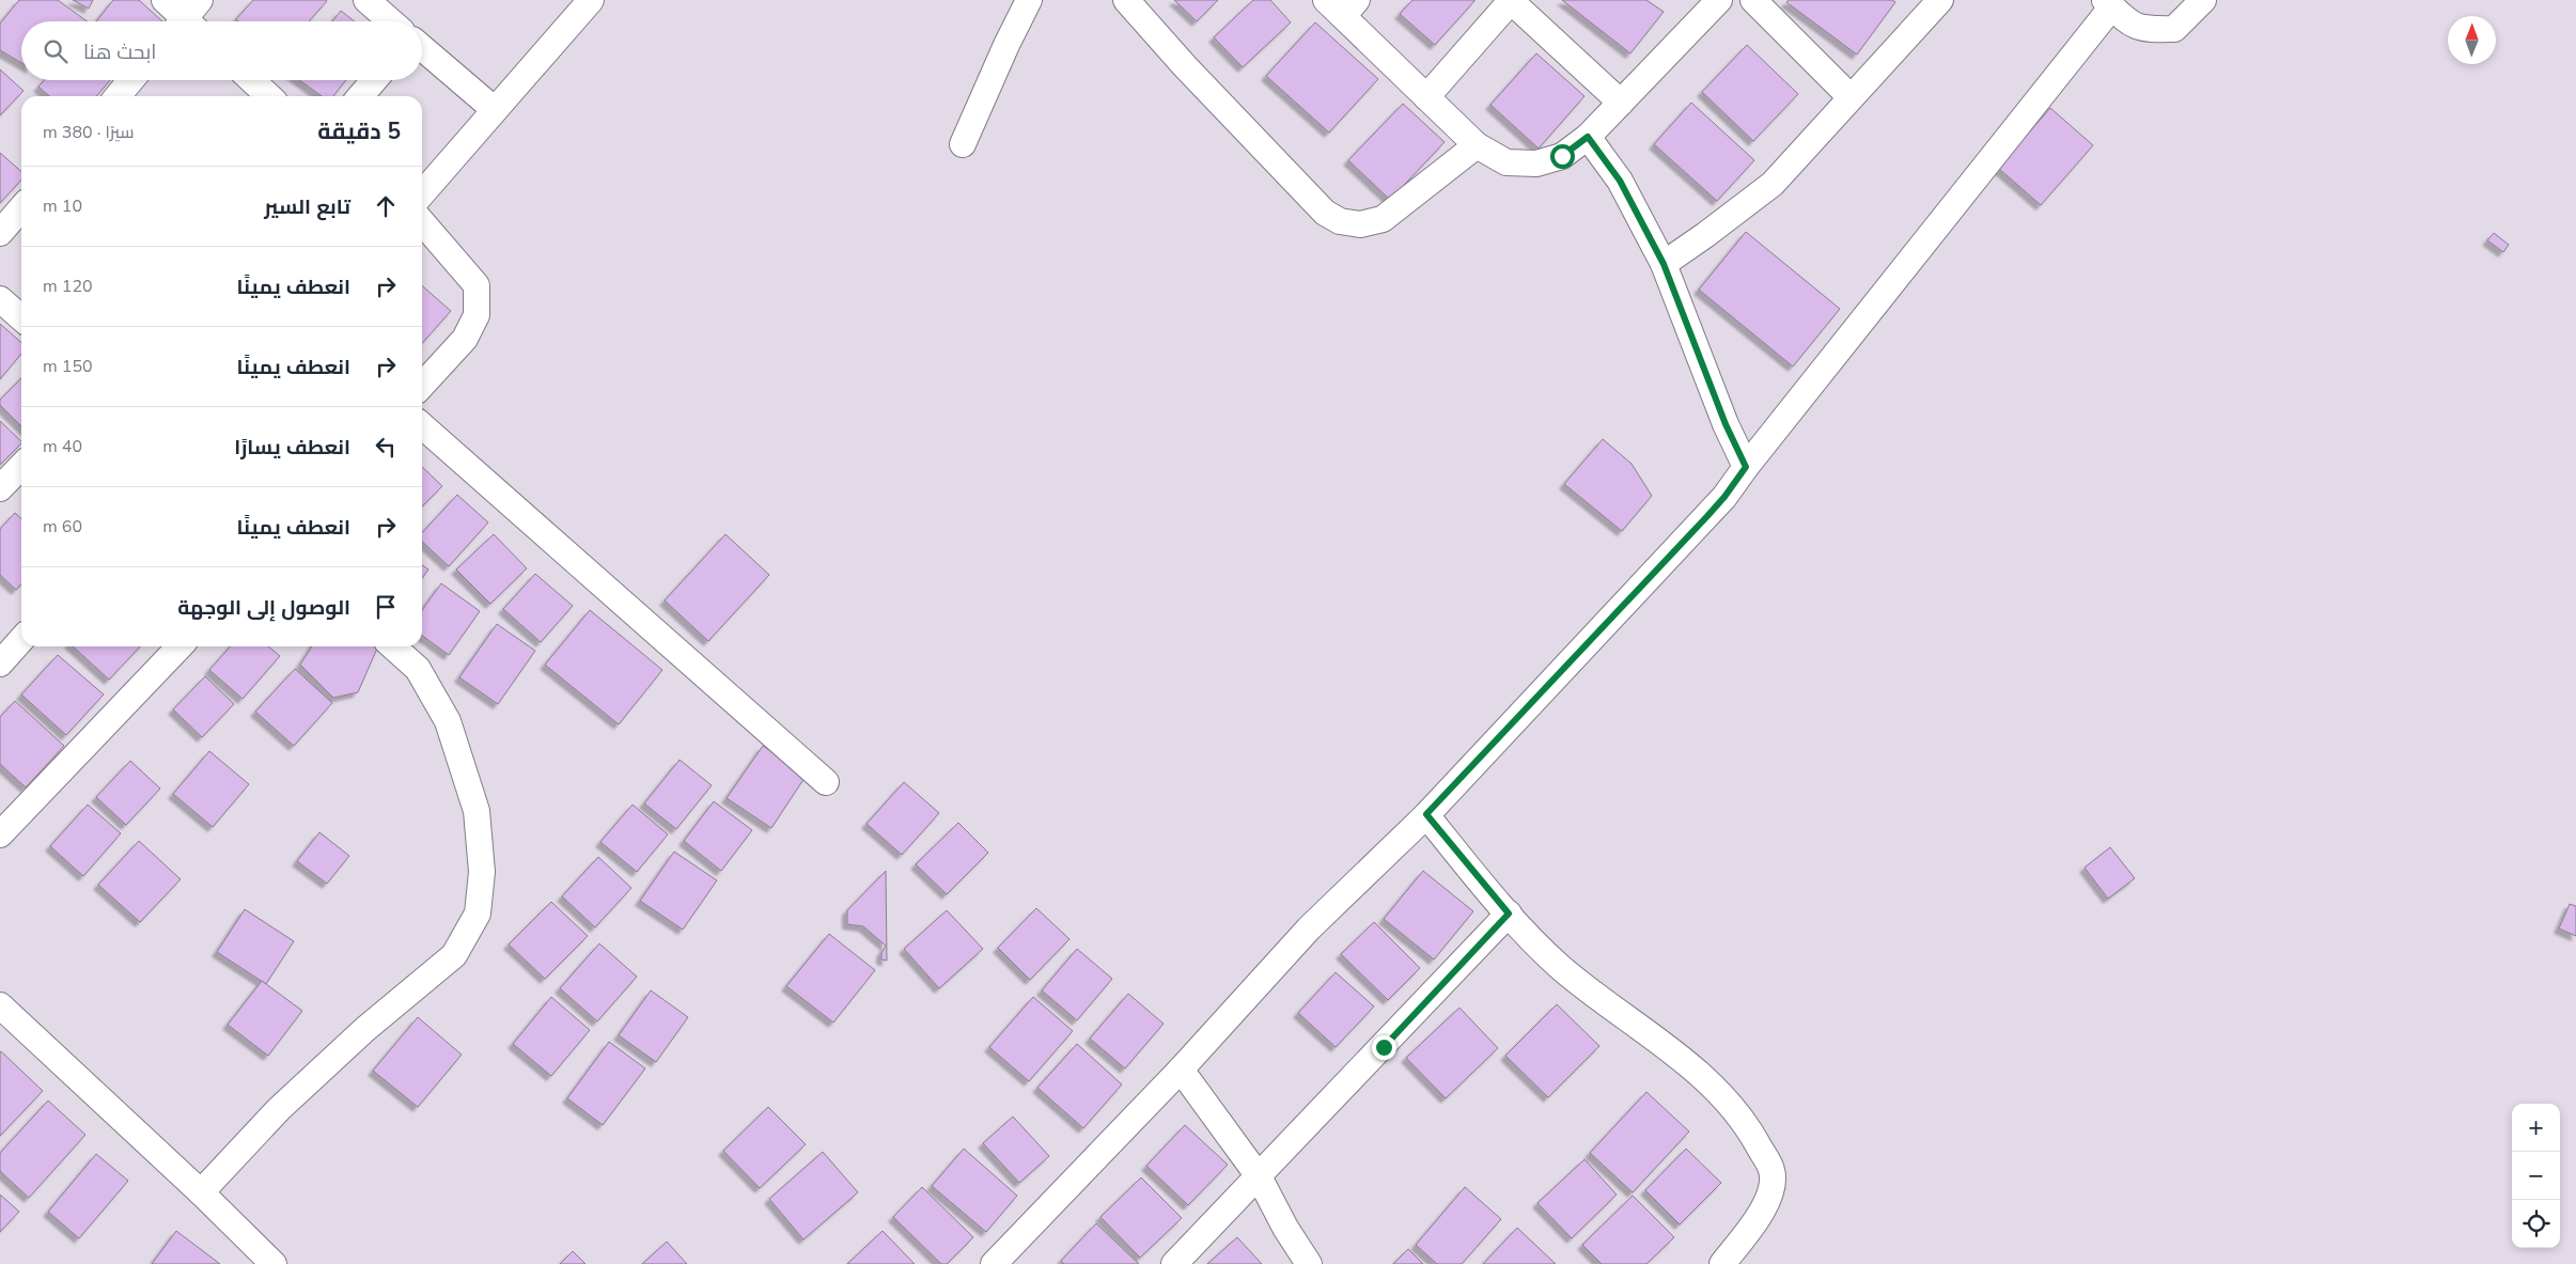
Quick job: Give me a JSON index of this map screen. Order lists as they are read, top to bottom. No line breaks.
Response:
{"north":"top","page":{"search":"ابحث هنا","heading":["5 دقيقة","سيرًا · 380 m"],"list":[["تابع السير","10 m"],["انعطف يمينًا","120 m"],["انعطف يمينًا","150 m"],["انعطف يسارًا","40 m"],["انعطف يمينًا","60 m"],"الوصول إلى الوجهة"],"map_buttons":["+","−"]}}
